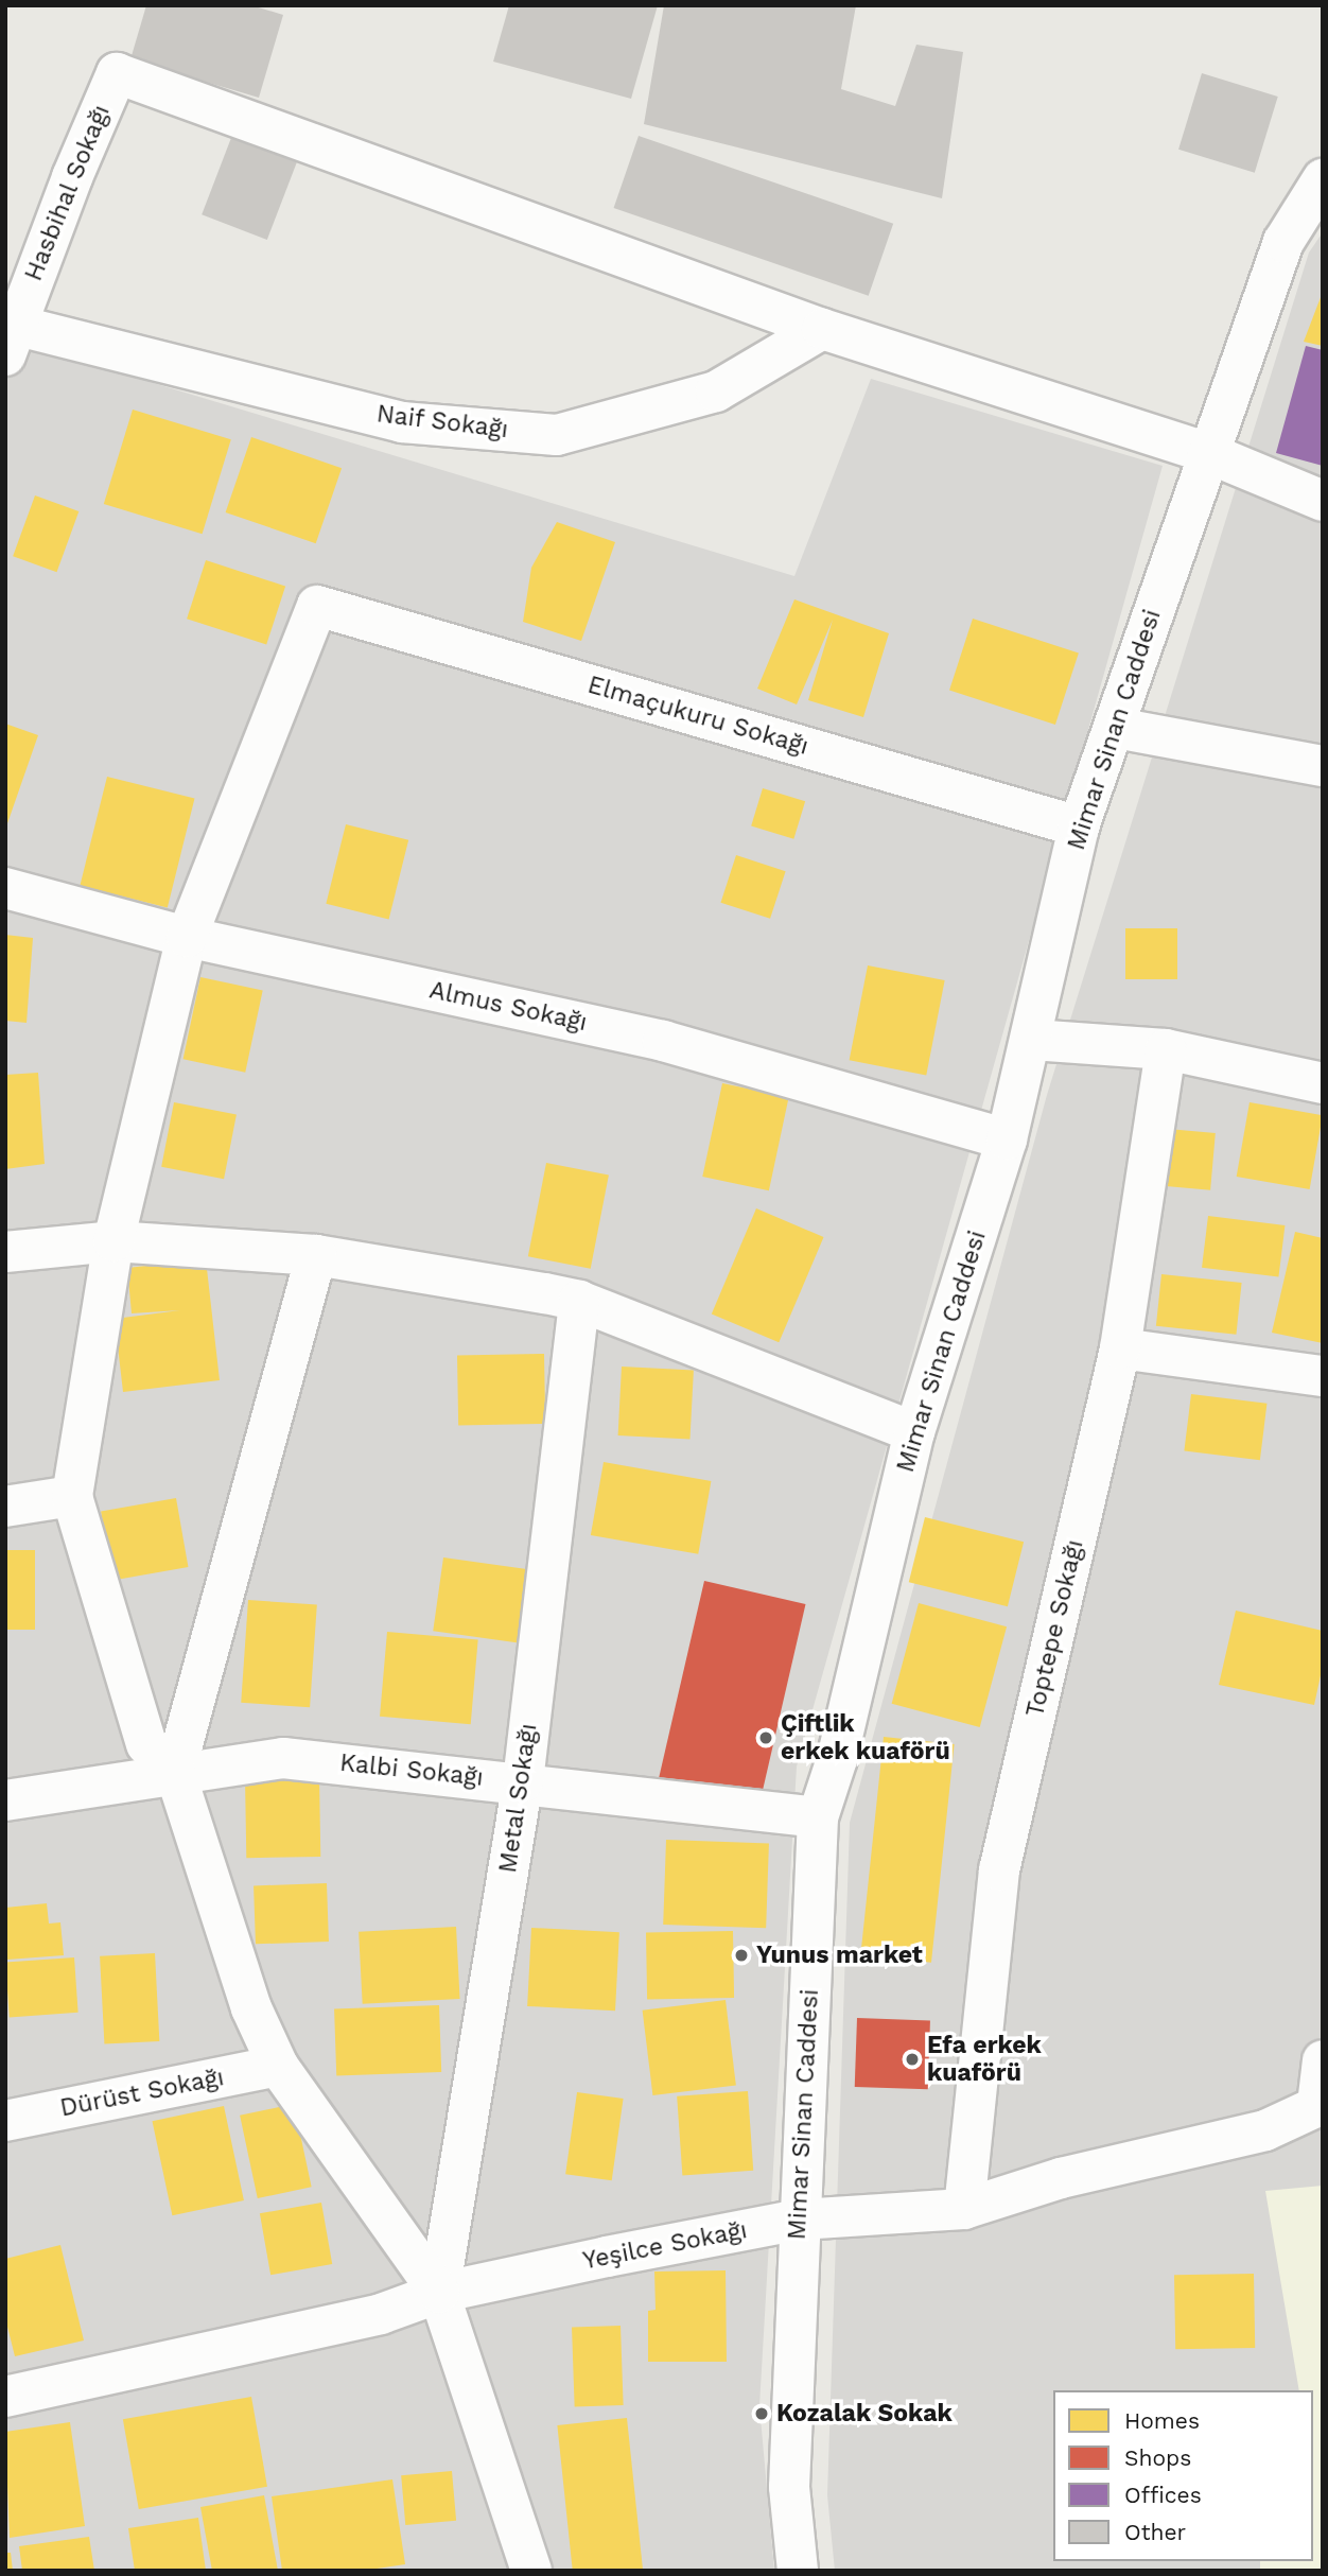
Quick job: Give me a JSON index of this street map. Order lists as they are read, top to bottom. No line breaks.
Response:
{"streets":{"street":["Hasbihal Sokağı","Naif Sokağı","Elmaçukuru Sokağı","Mimar Sinan Caddesi","Almus Sokağı","Toptepe Sokağı","Kalbi Sokağı","Metal Sokağı","Dürüst Sokağı","Yeşilce Sokağı"]},"crossings":[["Hasbihal Sokağı","Naif Sokağı"],["Elmaçukuru Sokağı","Mimar Sinan Caddesi"],["Elmaçukuru Sokağı","Almus Sokağı"],["Mimar Sinan Caddesi","Almus Sokağı"],["Mimar Sinan Caddesi","Kalbi Sokağı"],["Mimar Sinan Caddesi","Yeşilce Sokağı"],["Toptepe Sokağı","Yeşilce Sokağı"],["Kalbi Sokağı","Metal Sokağı"],["Metal Sokağı","Yeşilce Sokağı"]],"places":["Çiftlik erkek kuaförü","Yunus market","Efa erkek kuaförü","Kozalak Sokak"],"legend":["Homes","Shops","Offices","Other"]}
